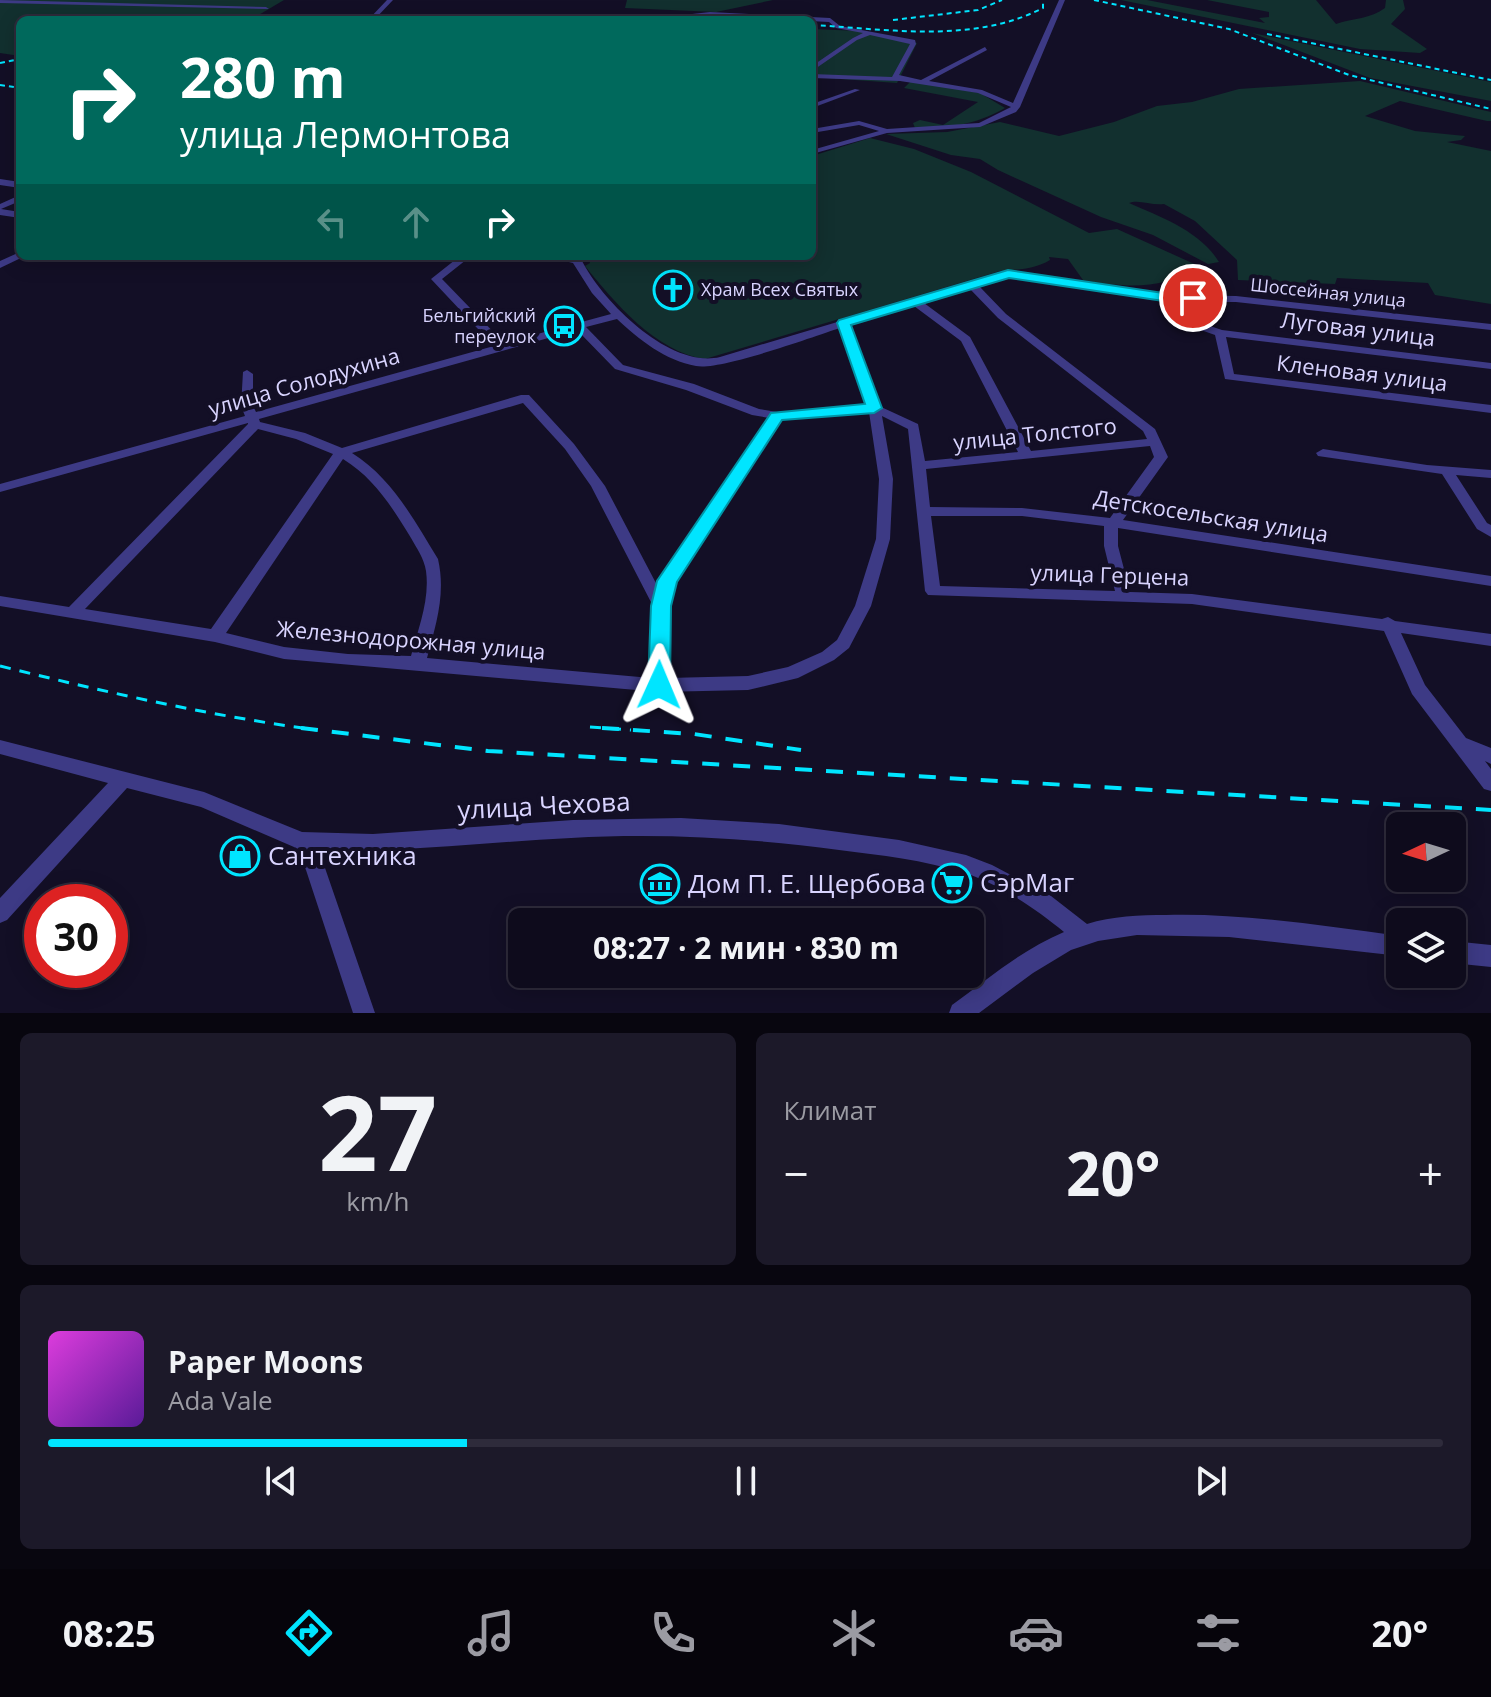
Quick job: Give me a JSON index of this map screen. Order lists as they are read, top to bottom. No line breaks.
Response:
{"streets":{"street":["Шоссейная улица","Луговая улица","Кленовая улица","улица Солодухина","улица Толстого","Детскосельская улица","улица Герцена","Железнодорожная улица","улица Чехова"]},"crossings":[["Шоссейная улица","улица Солодухина"],["Шоссейная улица","Железнодорожная улица"],["Луговая улица","Кленовая улица"],["улица Толстого","улица Герцена"],["Детскосельская улица","улица Герцена"],["улица Герцена","Железнодорожная улица"]],"places":{"church":["Храм Всех Святых"],"bus stop":["Бельгийский переулок"],"shop":["Сантехника"],"supermarket":["СэрМаг"],"museum":["Дом П. Е. Щербова"]},"north":"left","page":{"turn":["280 m","улица Лермонтова"],"limit":"30","trip":"08:27 · 2 мин · 830 m","tile":[["27","km/h"],"Климат"],"heat":["−","20°","+"],"song":["Paper Moons","Ada Vale"],"tabs":["08:25","20°"]}}
